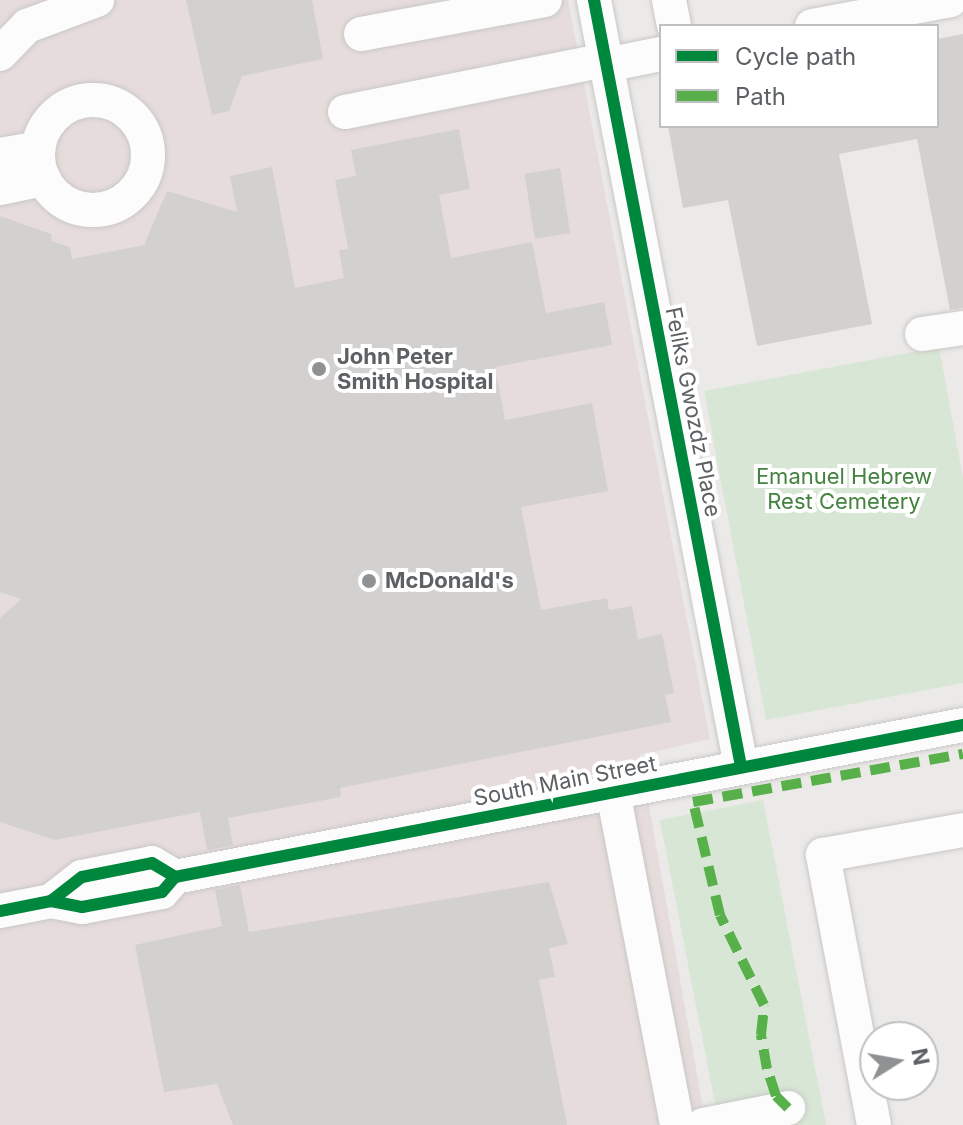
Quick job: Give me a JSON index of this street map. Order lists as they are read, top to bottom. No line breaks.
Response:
{"streets":{"street":["Feliks Gwozdz Place","South Main Street"]},"crossings":[["Feliks Gwozdz Place","South Main Street"]],"parks":["Emanuel Hebrew Rest Cemetery"],"places":["John Peter Smith Hospital","McDonald's"],"legend":["Cycle path","Path"],"north":"right"}
